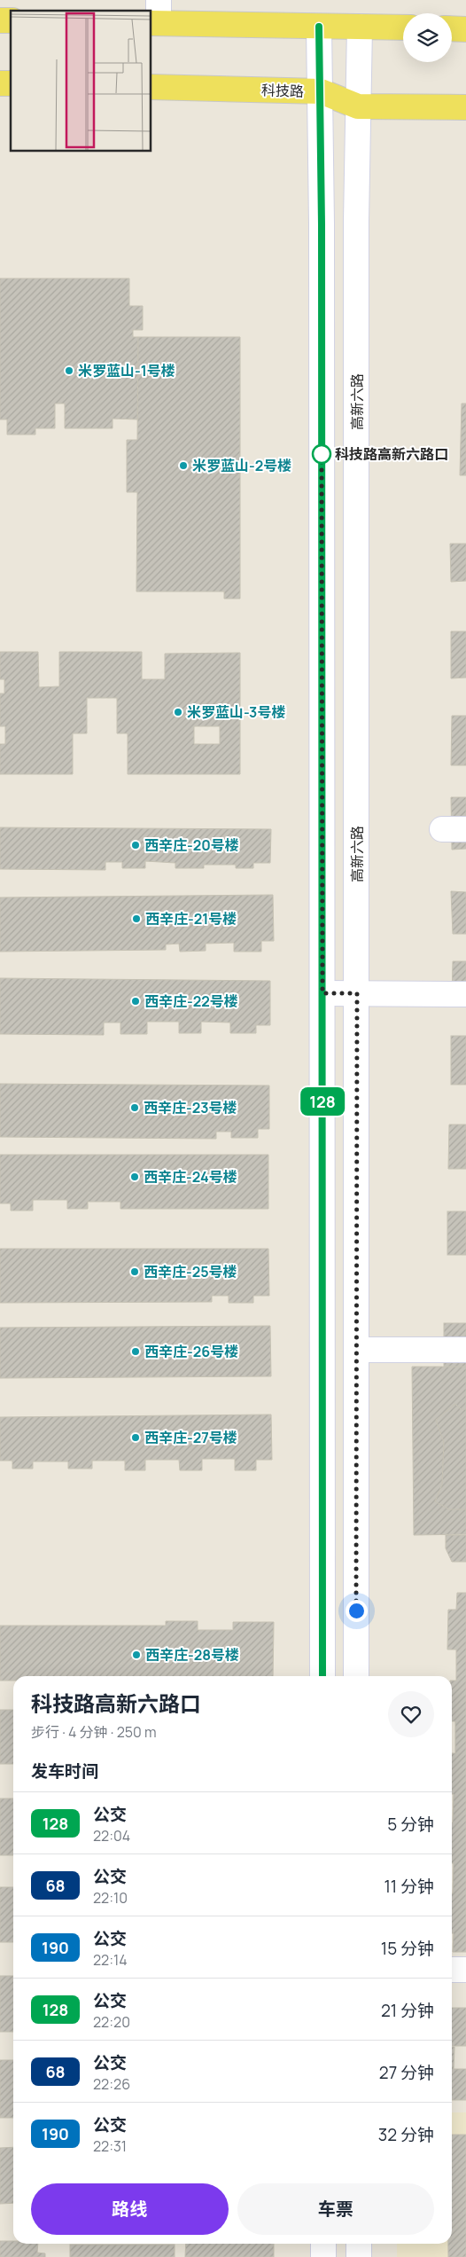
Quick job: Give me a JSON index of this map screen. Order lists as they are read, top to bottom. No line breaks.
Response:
{"streets":{"main road":["科技路"],"street":["高新六路"]},"crossings":[["科技路","高新六路"]],"places":["米罗蓝山-1号楼","科技路高新六路口","米罗蓝山-2号楼","米罗蓝山-3号楼","西辛庄-20号楼","西辛庄-21号楼","西辛庄-22号楼","西辛庄-23号楼","西辛庄-24号楼","西辛庄-25号楼","西辛庄-26号楼","西辛庄-27号楼","西辛庄-28号楼"],"lines":["bus line 128"],"page":{"on_map":"128","heading":[["科技路高新六路口","步行 · 4 分钟 · 250 m"],"发车时间"],"list":[{"mark":"128","name":"公交","note":"22:04","value":"5 分钟"},{"mark":"68","name":"公交","note":"22:10","value":"11 分钟"},{"mark":"190","name":"公交","note":"22:14","value":"15 分钟"},{"mark":"128","name":"公交","note":"22:20","value":"21 分钟"},{"mark":"68","name":"公交","note":"22:26","value":"27 分钟"},{"mark":"190","name":"公交","note":"22:31","value":"32 分钟"}],"buttons":["路线","车票"]}}
